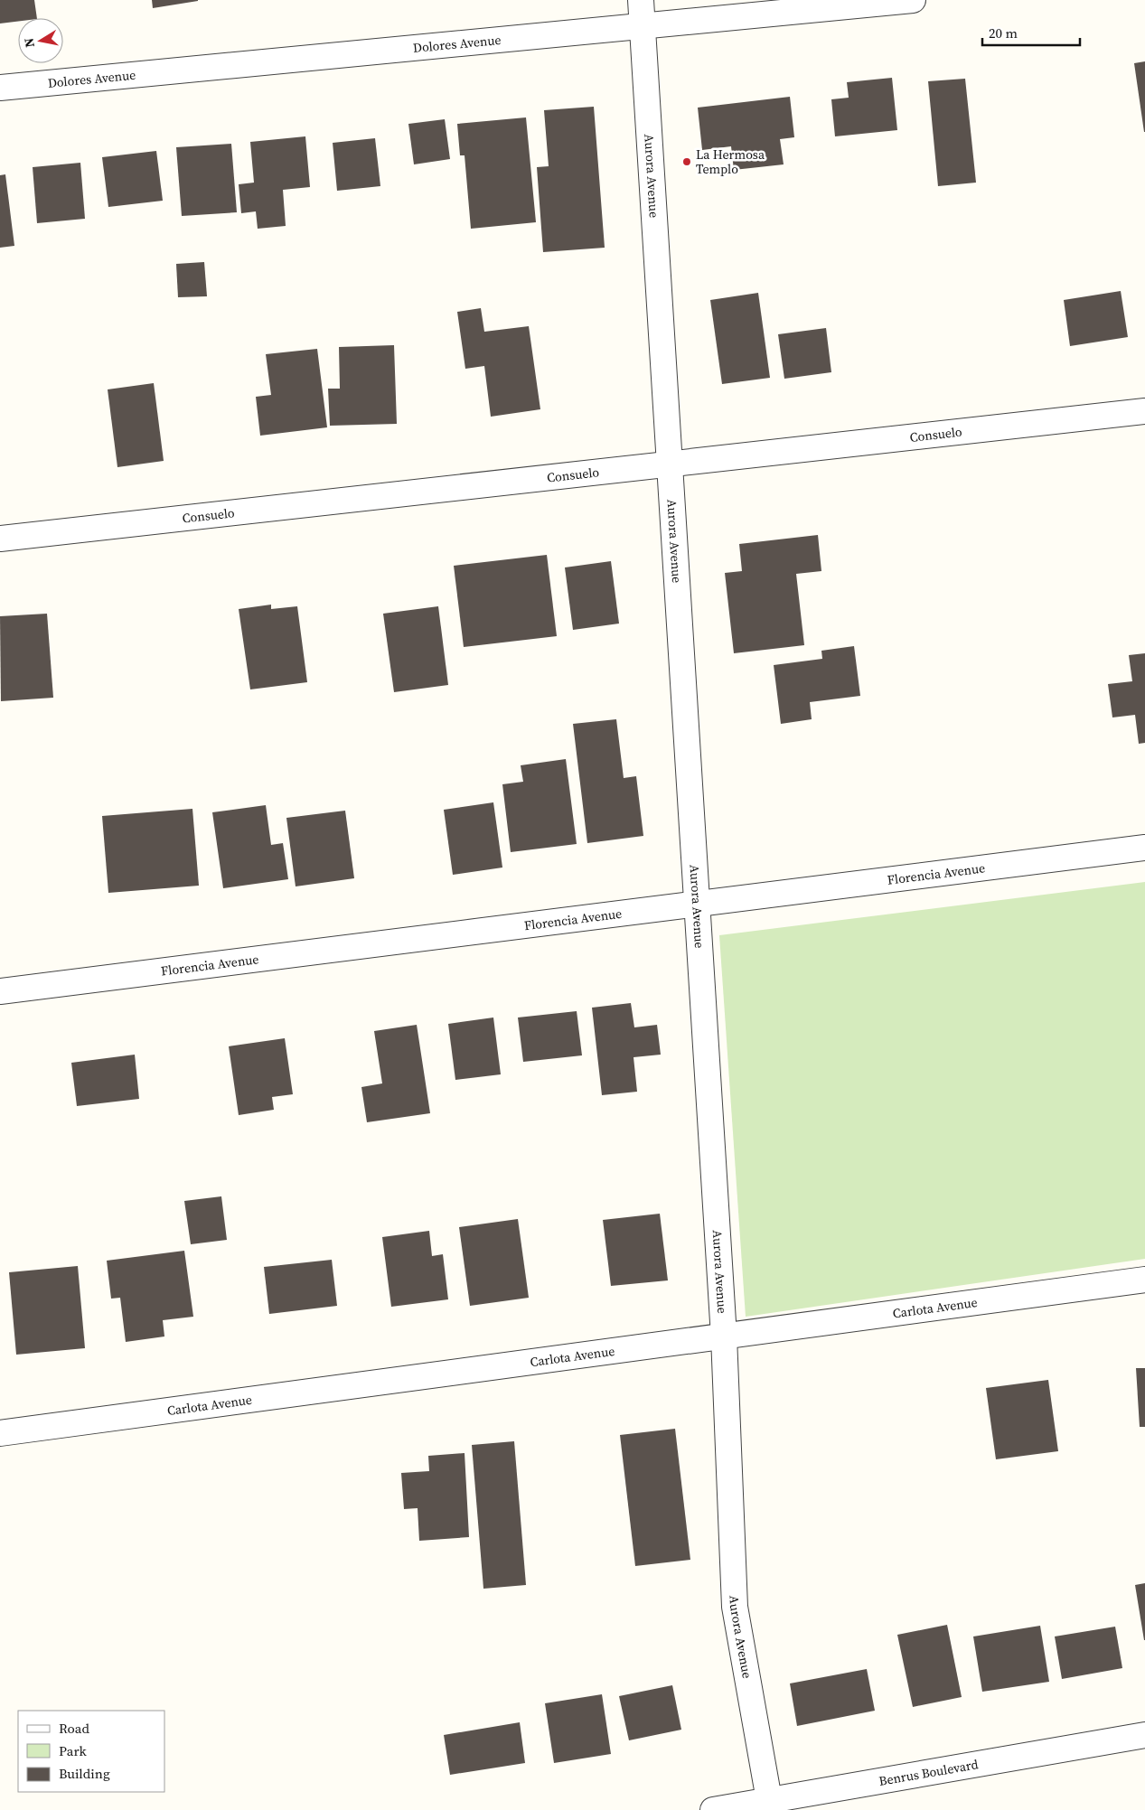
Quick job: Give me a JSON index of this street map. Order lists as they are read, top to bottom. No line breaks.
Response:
{"streets":{"street":["Dolores Avenue","Aurora Avenue","Consuelo","Florencia Avenue","Carlota Avenue","Benrus Boulevard"]},"crossings":[["Dolores Avenue","Aurora Avenue"],["Aurora Avenue","Consuelo"],["Aurora Avenue","Florencia Avenue"],["Aurora Avenue","Carlota Avenue"],["Aurora Avenue","Benrus Boulevard"]],"places":["La Hermosa Templo"],"legend":["Road","Park","Building"],"scale_bar":"20 m","north":"left"}
